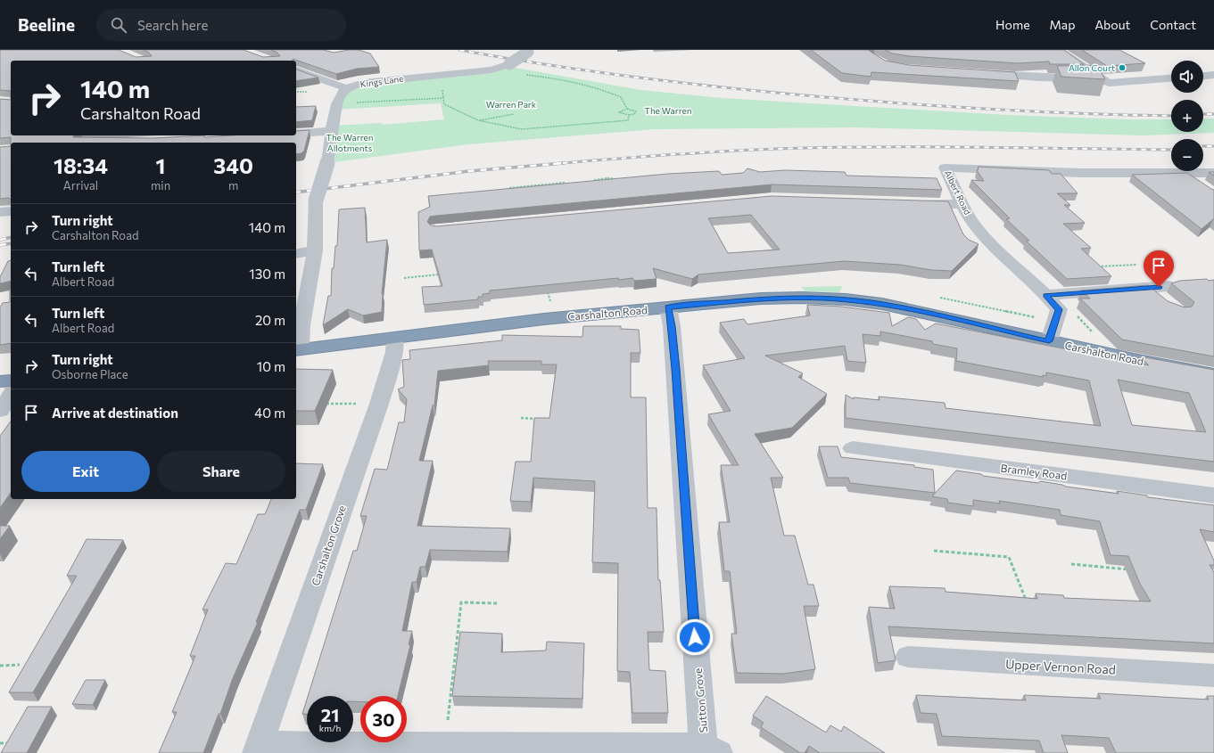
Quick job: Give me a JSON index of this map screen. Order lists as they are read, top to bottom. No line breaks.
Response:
{"streets":{"highway":["Carshalton Road"],"street":["Kings Lane","Albert Road","Bramley Road","Carshalton Grove","Upper Vernon Road","Sutton Grove"]},"crossings":[["Kings Lane","Carshalton Road"],["Albert Road","Carshalton Road"],["Carshalton Road","Carshalton Grove"],["Carshalton Road","Sutton Grove"]],"parks":["Warren Park","The Warren","The Warren Allotments"],"places":["Allon Court"],"page":{"header":"Beeline","search":"Search here","nav":["Home","Map","About","Contact"],"map_buttons":["+","−"],"turn":["140 m","Carshalton Road"],"eta":["18:34","Arrival","1","min","340","m"],"list":[{"name":"Turn right","note":"Carshalton Road","value":"140 m"},{"name":"Turn left","note":"Albert Road","value":"130 m"},{"name":"Turn left","note":"Albert Road","value":"20 m"},{"name":"Turn right","note":"Osborne Place","value":"10 m"},{"name":"Arrive at destination","value":"40 m"}],"buttons":["Exit","Share"],"speed":"21 km/h","limit":"30"}}
